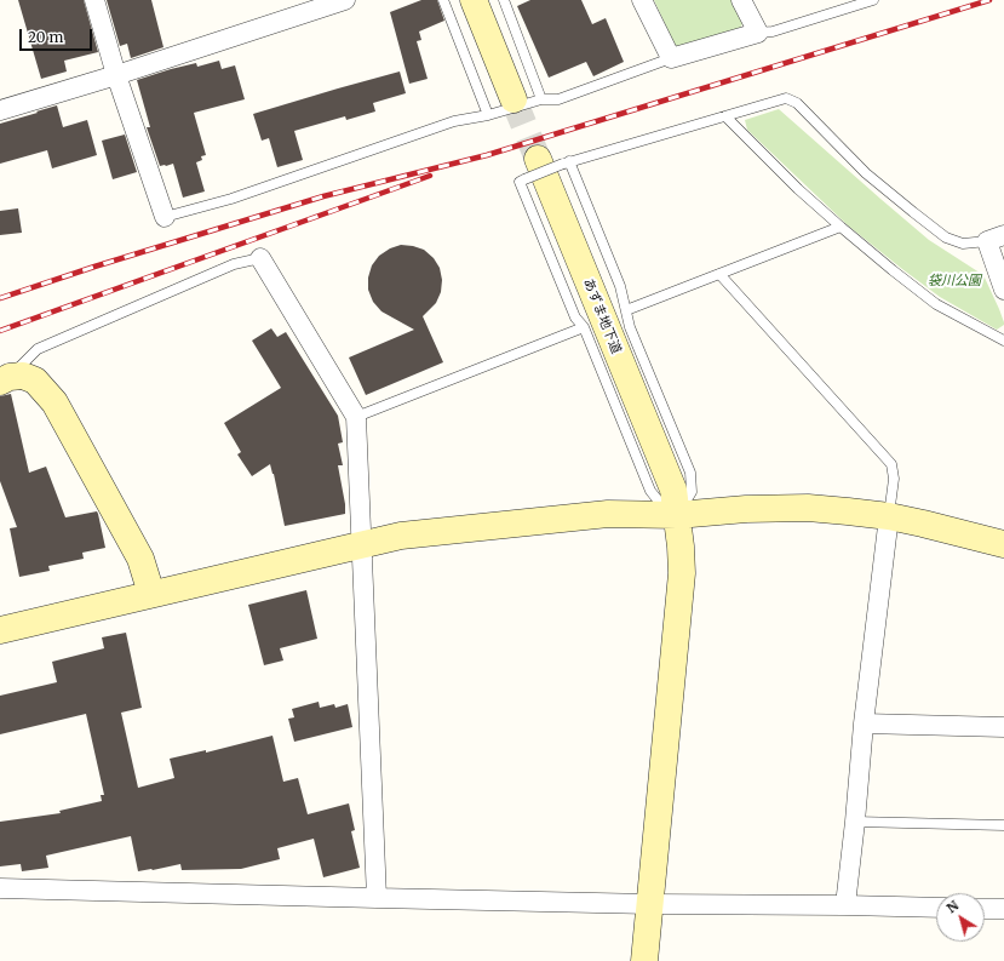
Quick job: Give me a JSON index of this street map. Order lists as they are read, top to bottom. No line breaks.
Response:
{"streets":{"street":["あずま地下道"]},"parks":["袋川公園"],"scale_bar":"20 m","north":"top left"}
